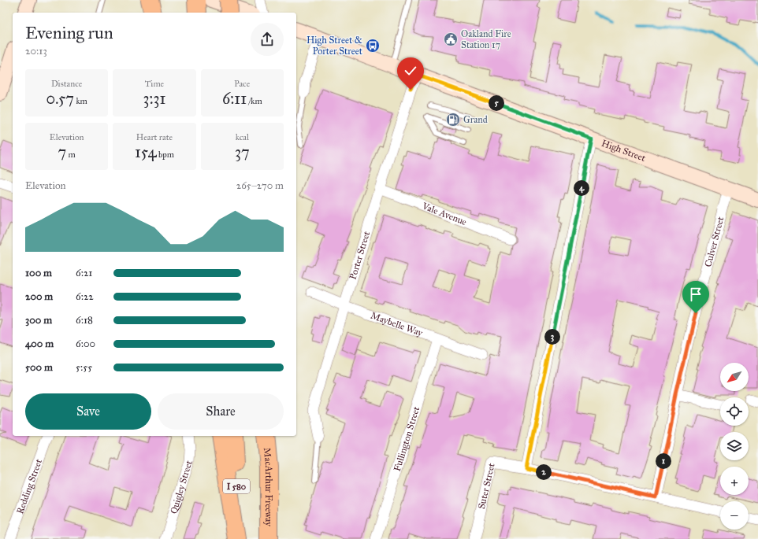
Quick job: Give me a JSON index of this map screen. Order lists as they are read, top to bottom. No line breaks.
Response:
{"streets":{"highway":["I 580","MacArthur Freeway"],"main road":["High Street"],"street":["Vale Avenue","Culver Street","Porter Street","Maybelle Way","Fullington Street","Redding Street","Quigley Street","Suter Street"]},"crossings":[["High Street","Culver Street"],["High Street","Porter Street"],["Vale Avenue","Porter Street"],["Porter Street","Maybelle Way"],["Maybelle Way","Fullington Street"]],"places":{"public building":["Oakland Fire Station 17"],"bus stop":["High Street & Porter Street"],"fuel station":["Grand"]},"north":"bottom left","page":{"heading":["Evening run","20:13"],"stats":[["Distance","0.57 km"],["Time","3:31"],["Pace","6:11 /km"],["Elevation","7 m"],["Heart rate","154 bpm"],["kcal","37"]],"pins":["5","4","3","1","2"],"chart":["Elevation","265–270 m"],"list":[{"name":"100 m","note":"6:21"},{"name":"200 m","note":"6:22"},{"name":"300 m","note":"6:18"},{"name":"400 m","note":"6:00"},{"name":"500 m","note":"5:55"}],"map_buttons":["+","−"],"buttons":["Save","Share"]}}
